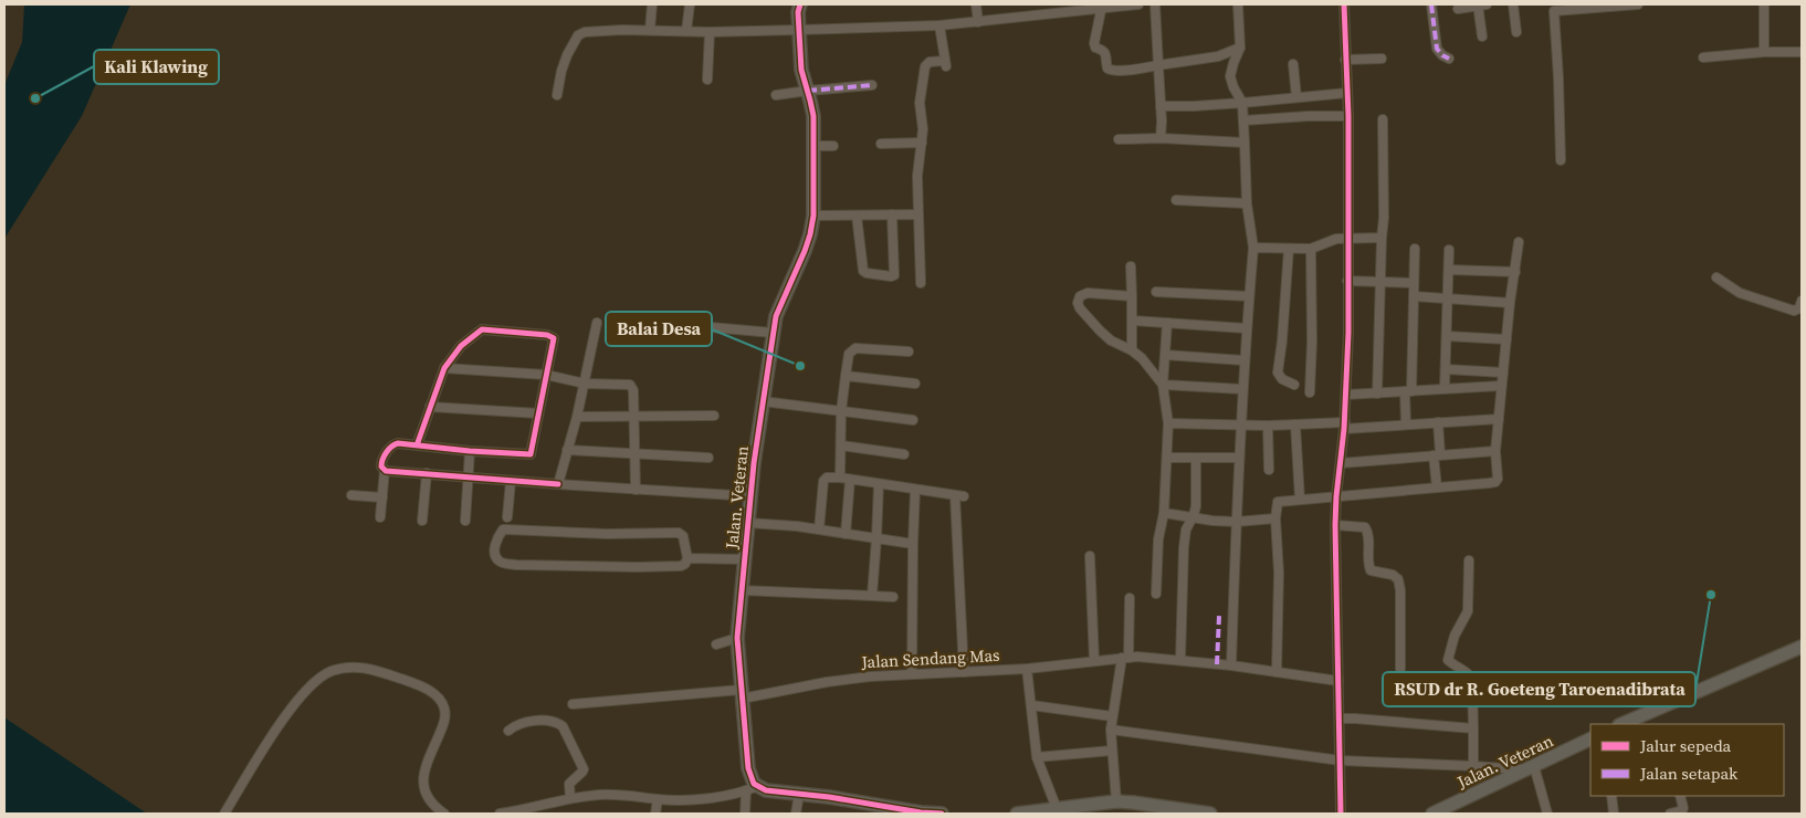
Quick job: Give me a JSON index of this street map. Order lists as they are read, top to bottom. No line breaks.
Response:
{"streets":{"street":["Jalan. Veteran","Jalan Sendang Mas"]},"crossings":[["Jalan. Veteran","Jalan Sendang Mas"]],"places":["Kali Klawing","Balai Desa","RSUD dr R. Goeteng Taroenadibrata"],"legend":["Jalur sepeda","Jalan setapak"]}
